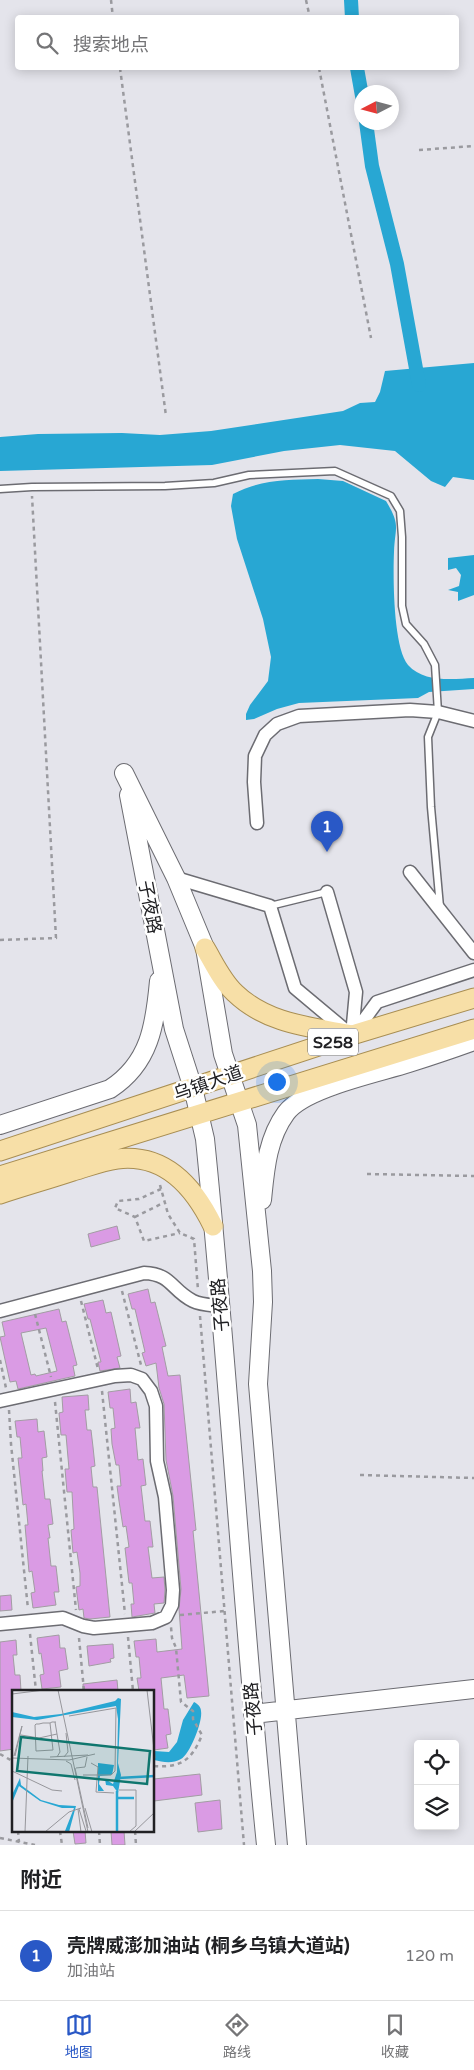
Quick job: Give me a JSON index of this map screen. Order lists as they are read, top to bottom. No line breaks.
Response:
{"streets":{"main road":["子夜路","S258","乌镇大道"]},"crossings":[["子夜路","乌镇大道"]],"north":"left","page":{"search":"搜索地点","pins":"1","heading":"附近","list":[{"mark":"1","name":"壳牌威澎加油站 (桐乡乌镇大道站)","note":"加油站","value":"120 m"}],"nav":["地图","路线","收藏"]}}
